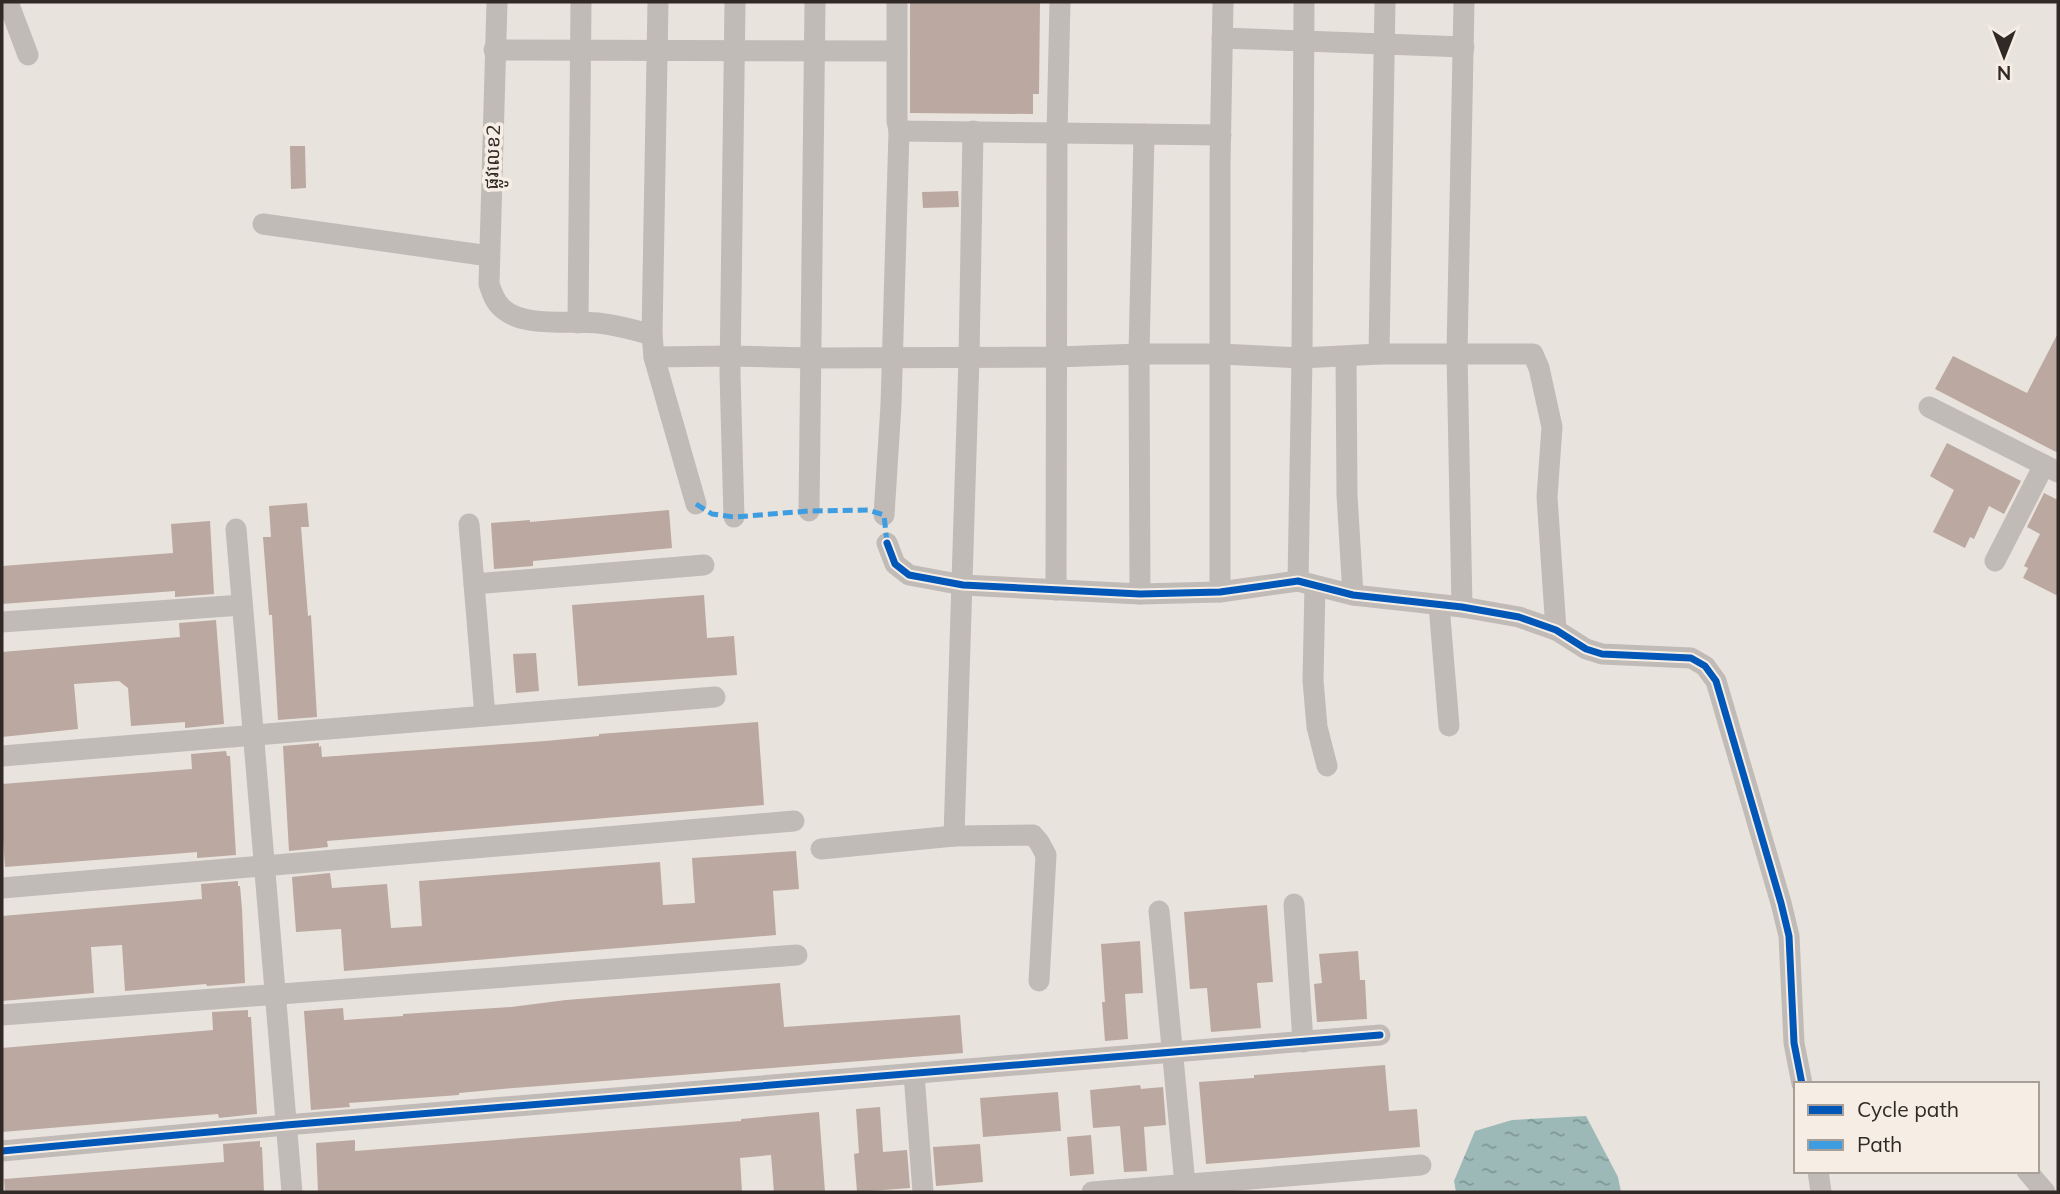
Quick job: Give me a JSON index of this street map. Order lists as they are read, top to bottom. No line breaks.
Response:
{"streets":{"street":["ផ្លូវលេខ2"]},"legend":["Cycle path","Path"],"north":"bottom"}
